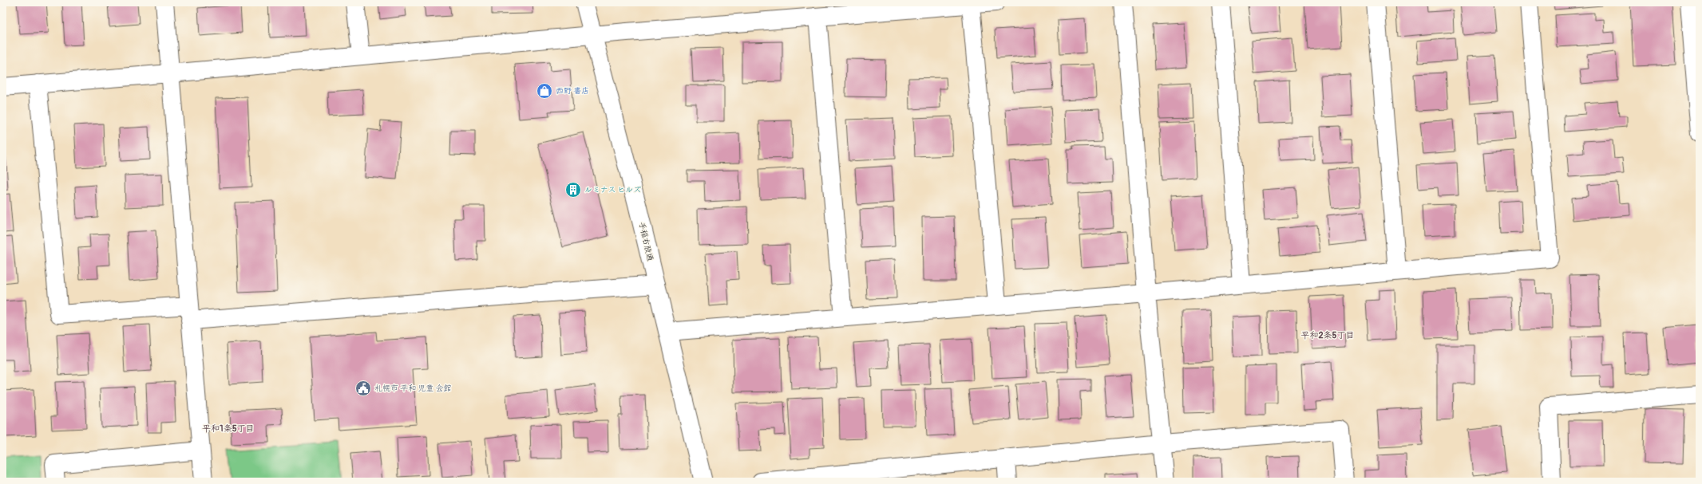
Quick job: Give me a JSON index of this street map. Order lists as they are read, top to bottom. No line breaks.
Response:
{"streets":{"street":["手稲右股通"]},"districts":["平和2条5丁目","平和1条5丁目"],"places":{"shop":["西野 書店"],"building":["ルミナス ヒルズ"],"public building":["札幌市 平和 児童 会館"]}}
